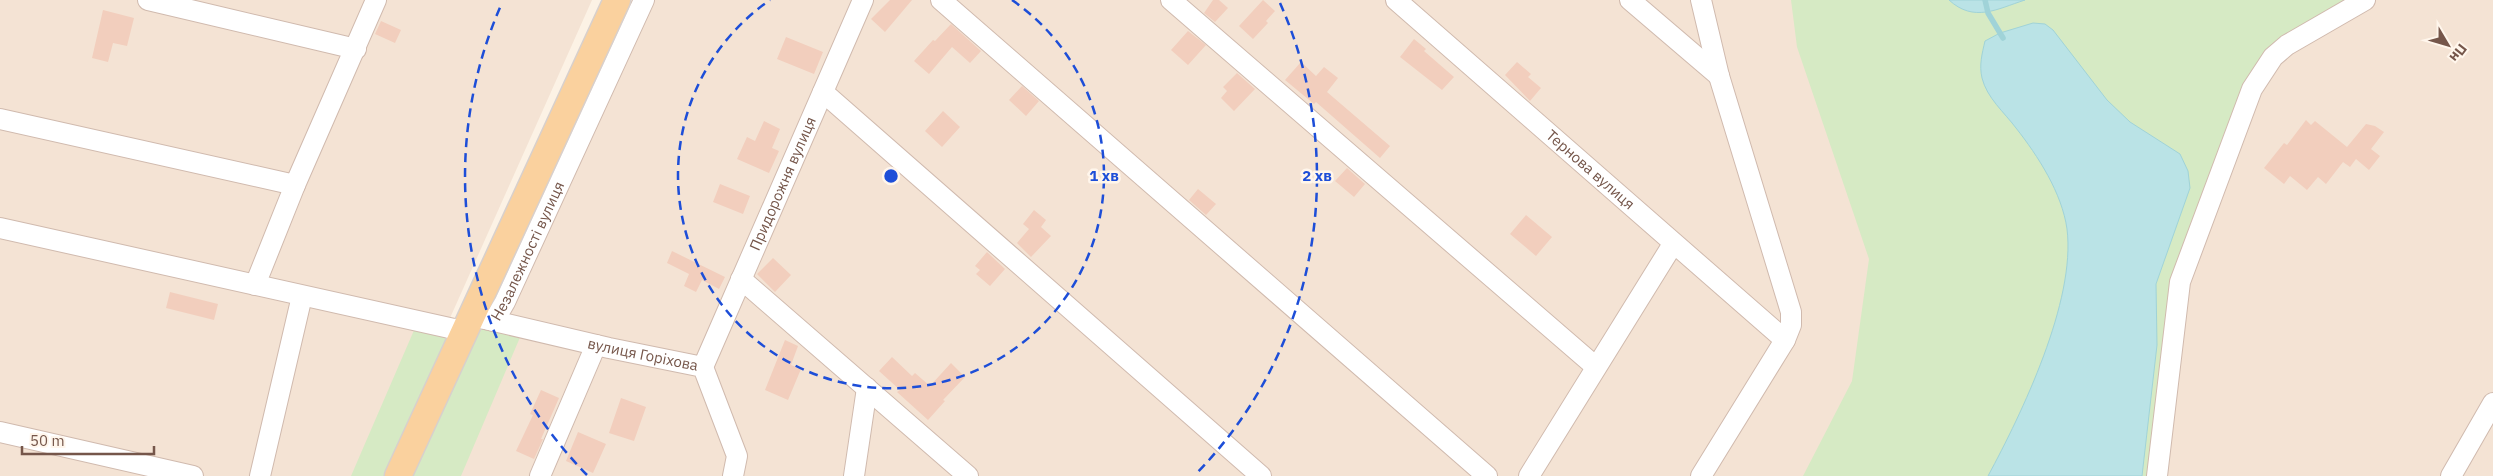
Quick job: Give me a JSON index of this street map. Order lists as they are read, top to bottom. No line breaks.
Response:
{"streets":{"street":["Тернова вулиця","Придорожня вулиця","Незалежності вулиця","вулиця Горіхова"]},"crossings":[["Придорожня вулиця","вулиця Горіхова"],["Незалежності вулиця","вулиця Горіхова"]],"scale_bar":"50 m","north":"bottom right","rings":["1 хв","2 хв"]}
